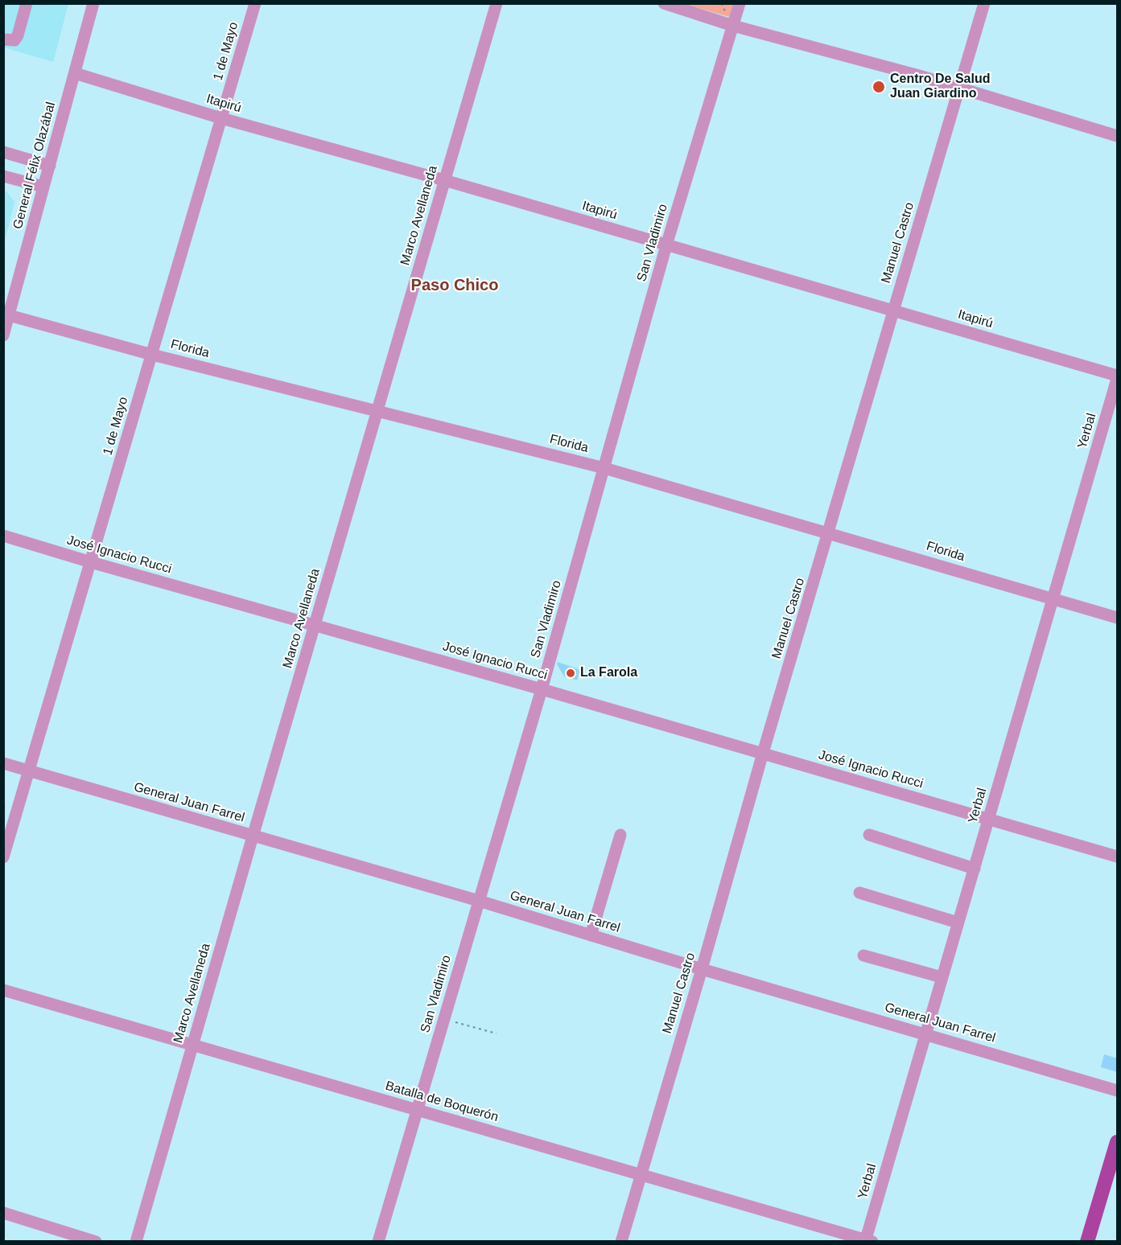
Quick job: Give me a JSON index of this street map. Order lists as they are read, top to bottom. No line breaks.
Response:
{"streets":{"street":["1 de Mayo","Itapirú","General Félix Olazábal","Marco Avellaneda","San Vladimiro","Manuel Castro","Florida","Yerbal","José Ignacio Rucci","General Juan Farrel","Batalla de Boquerón"]},"crossings":[["1 de Mayo","Itapirú"],["1 de Mayo","Florida"],["1 de Mayo","José Ignacio Rucci"],["1 de Mayo","General Juan Farrel"],["Itapirú","General Félix Olazábal"],["Itapirú","Marco Avellaneda"],["Itapirú","San Vladimiro"],["Itapirú","Manuel Castro"],["General Félix Olazábal","Florida"],["Marco Avellaneda","Florida"],["Marco Avellaneda","José Ignacio Rucci"],["Marco Avellaneda","General Juan Farrel"],["Marco Avellaneda","Batalla de Boquerón"],["San Vladimiro","Florida"],["San Vladimiro","José Ignacio Rucci"],["San Vladimiro","General Juan Farrel"],["San Vladimiro","Batalla de Boquerón"],["Manuel Castro","Florida"],["Manuel Castro","José Ignacio Rucci"],["Manuel Castro","General Juan Farrel"],["Manuel Castro","Batalla de Boquerón"],["Florida","Yerbal"],["Yerbal","José Ignacio Rucci"],["Yerbal","General Juan Farrel"],["Yerbal","Batalla de Boquerón"]],"districts":["Paso Chico"],"places":["Centro De Salud Juan Giardino","La Farola"]}
